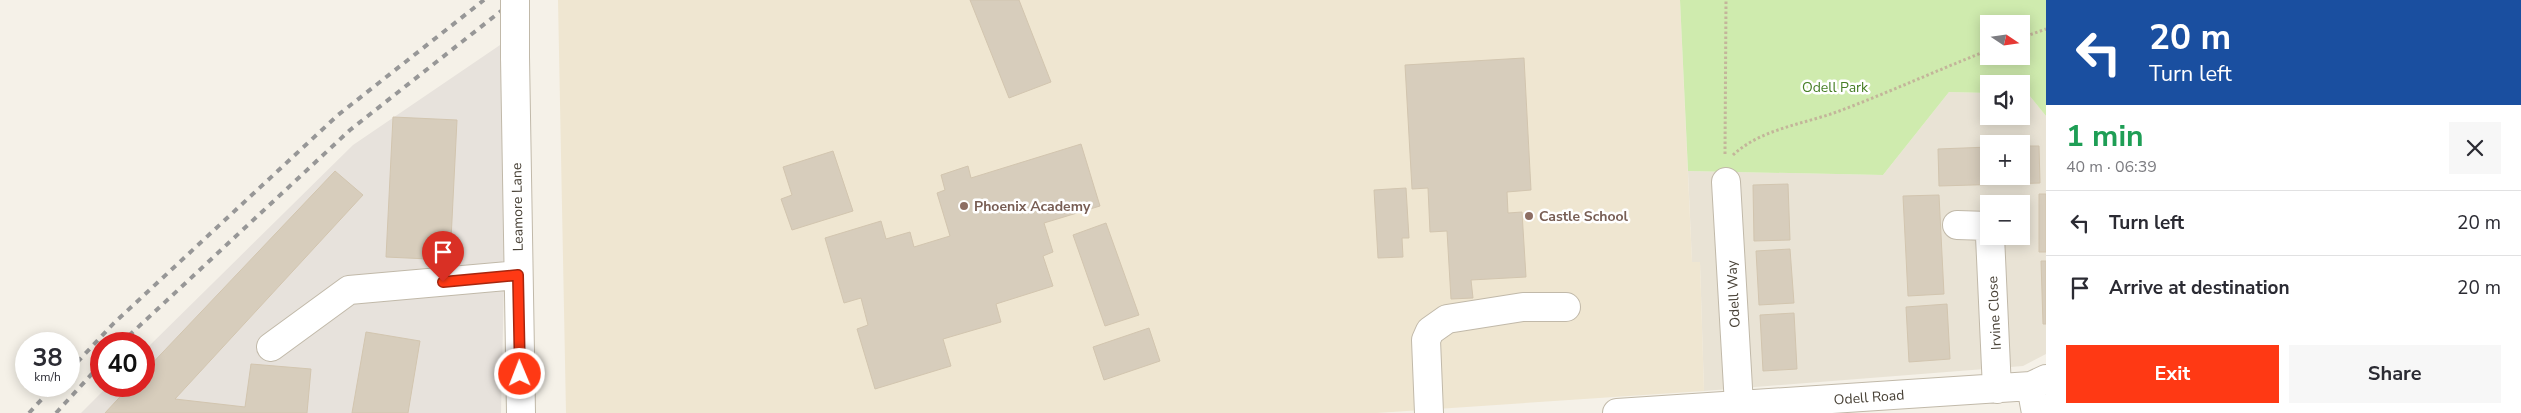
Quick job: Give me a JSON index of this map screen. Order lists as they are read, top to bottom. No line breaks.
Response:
{"streets":{"street":["Leamore Lane","Odell Way","Irvine Close","Odell Road"]},"crossings":[["Odell Way","Odell Road"],["Irvine Close","Odell Road"]],"parks":["Odell Park"],"places":["Phoenix Academy","Castle School"],"north":"right","page":{"turn":["20 m","Turn left"],"map_buttons":["+","−"],"heading":["1 min","40 m · 06:39"],"list":[{"name":"Turn left","value":"20 m"},{"name":"Arrive at destination","value":"20 m"}],"speed":"38 km/h","limit":"40","buttons":["Exit","Share"]}}
